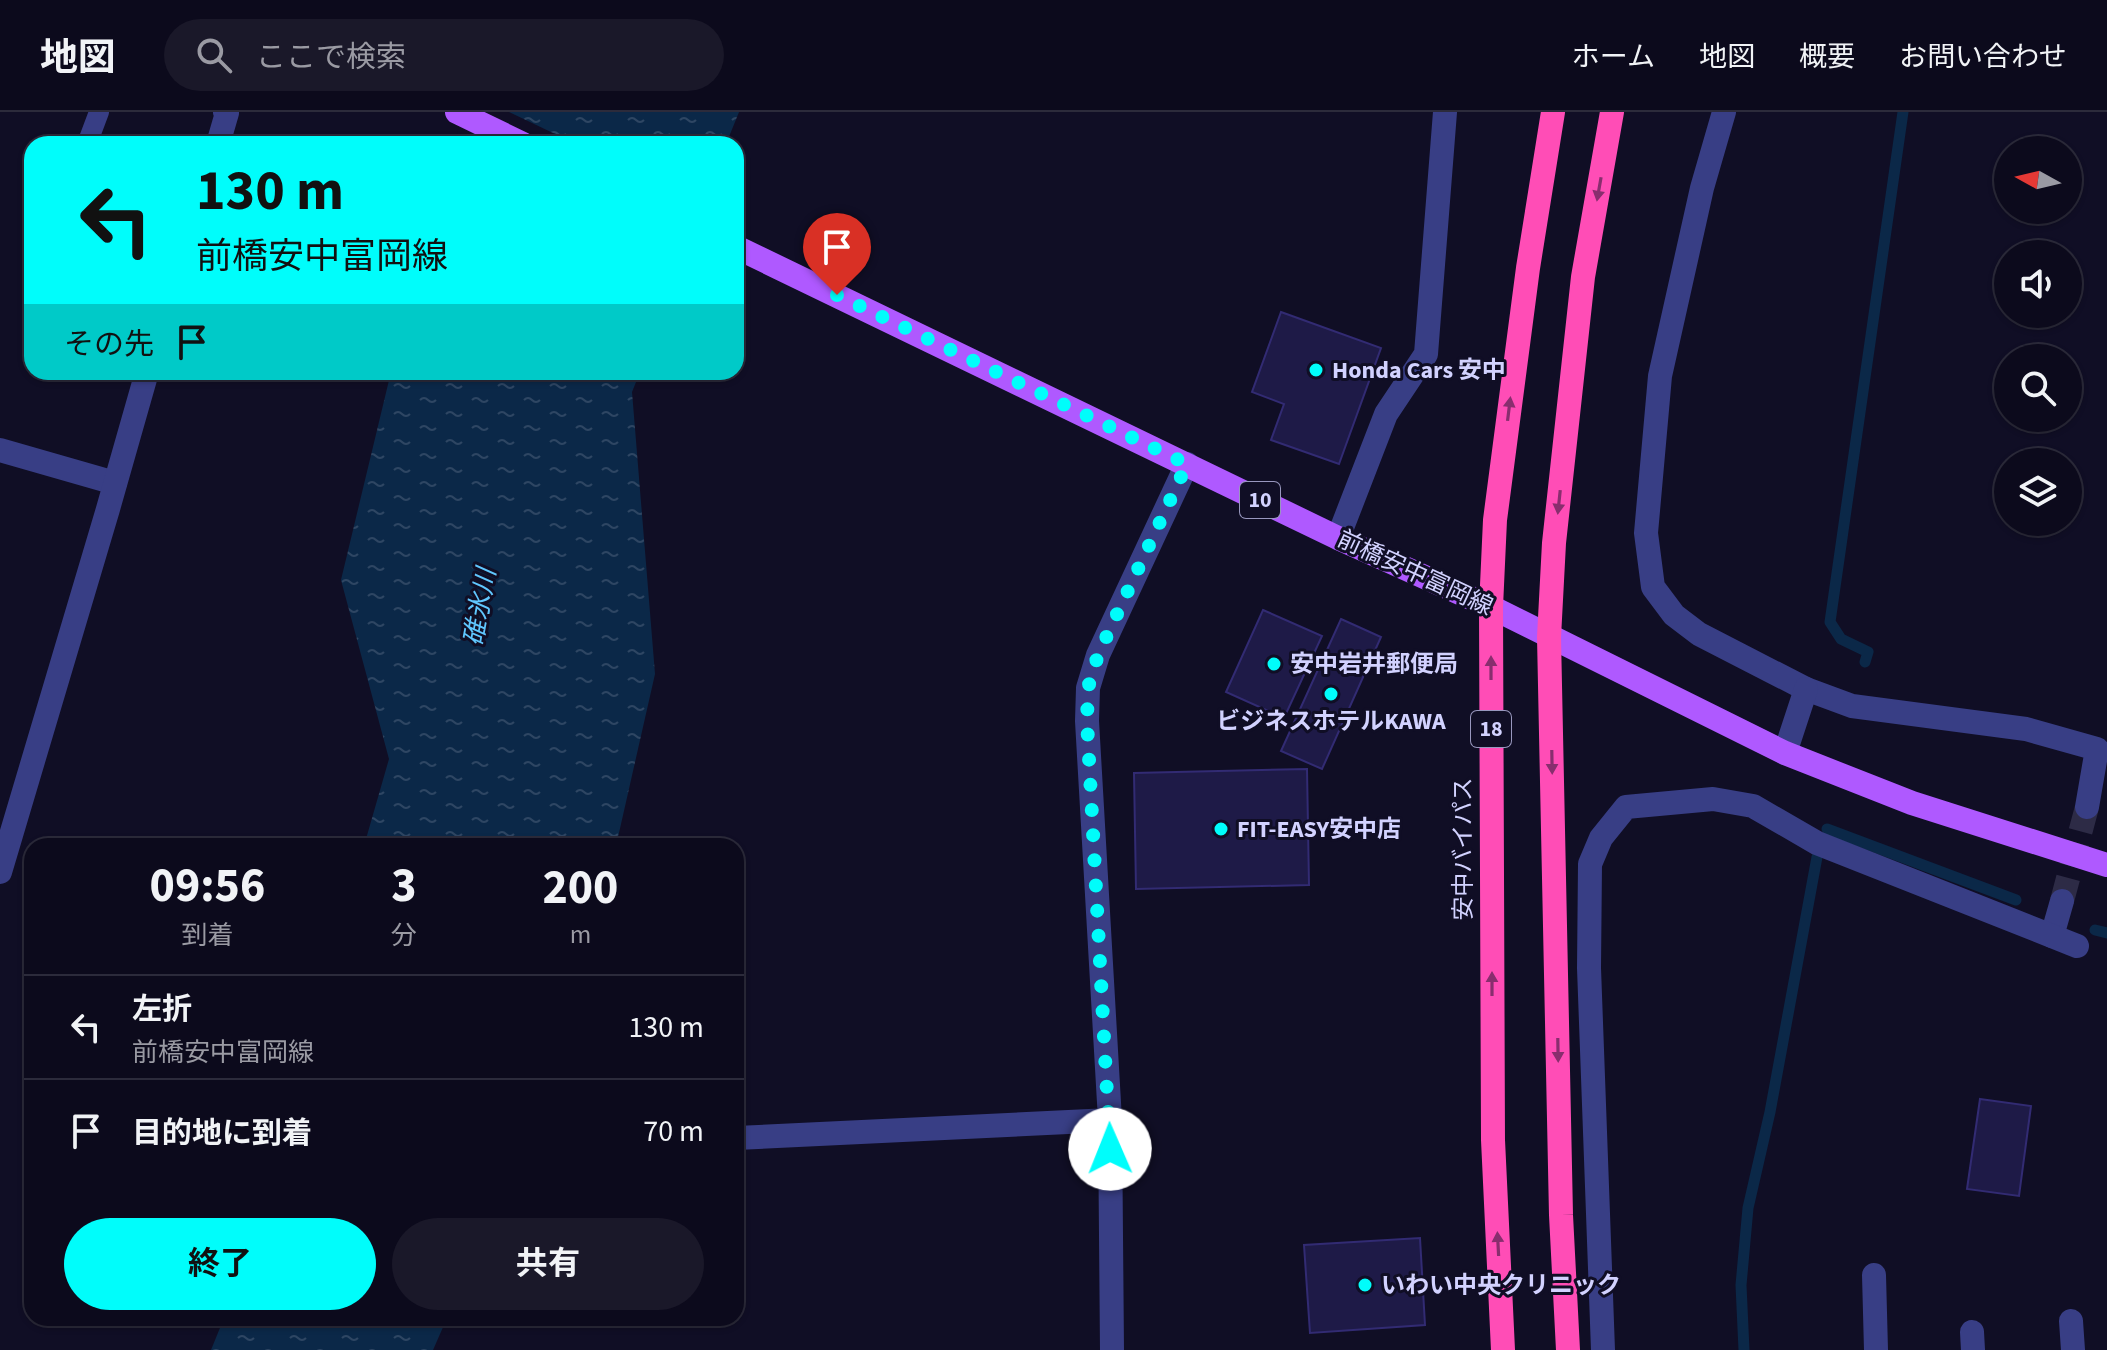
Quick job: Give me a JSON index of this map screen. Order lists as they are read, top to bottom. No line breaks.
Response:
{"streets":{"highway":["18","安中バイパス"],"main road":["10","前橋安中富岡線"]},"crossings":[["前橋安中富岡線","安中バイパス"]],"water":["碓氷川"],"places":["Honda Cars 安中","安中岩井郵便局","ビジネスホテルKAWA","FIT-EASY安中店","いわい中央クリニック"],"north":"left","page":{"header":"地図","search":"ここで検索","nav":["ホーム","地図","概要","お問い合わせ"],"turn":["130 m","前橋安中富岡線"],"then":"その先","eta":["09:56","到着","3","分","200","m"],"list":[{"name":"左折","note":"前橋安中富岡線","value":"130 m"},{"name":"目的地に到着","value":"70 m"}],"buttons":["終了","共有"]}}
